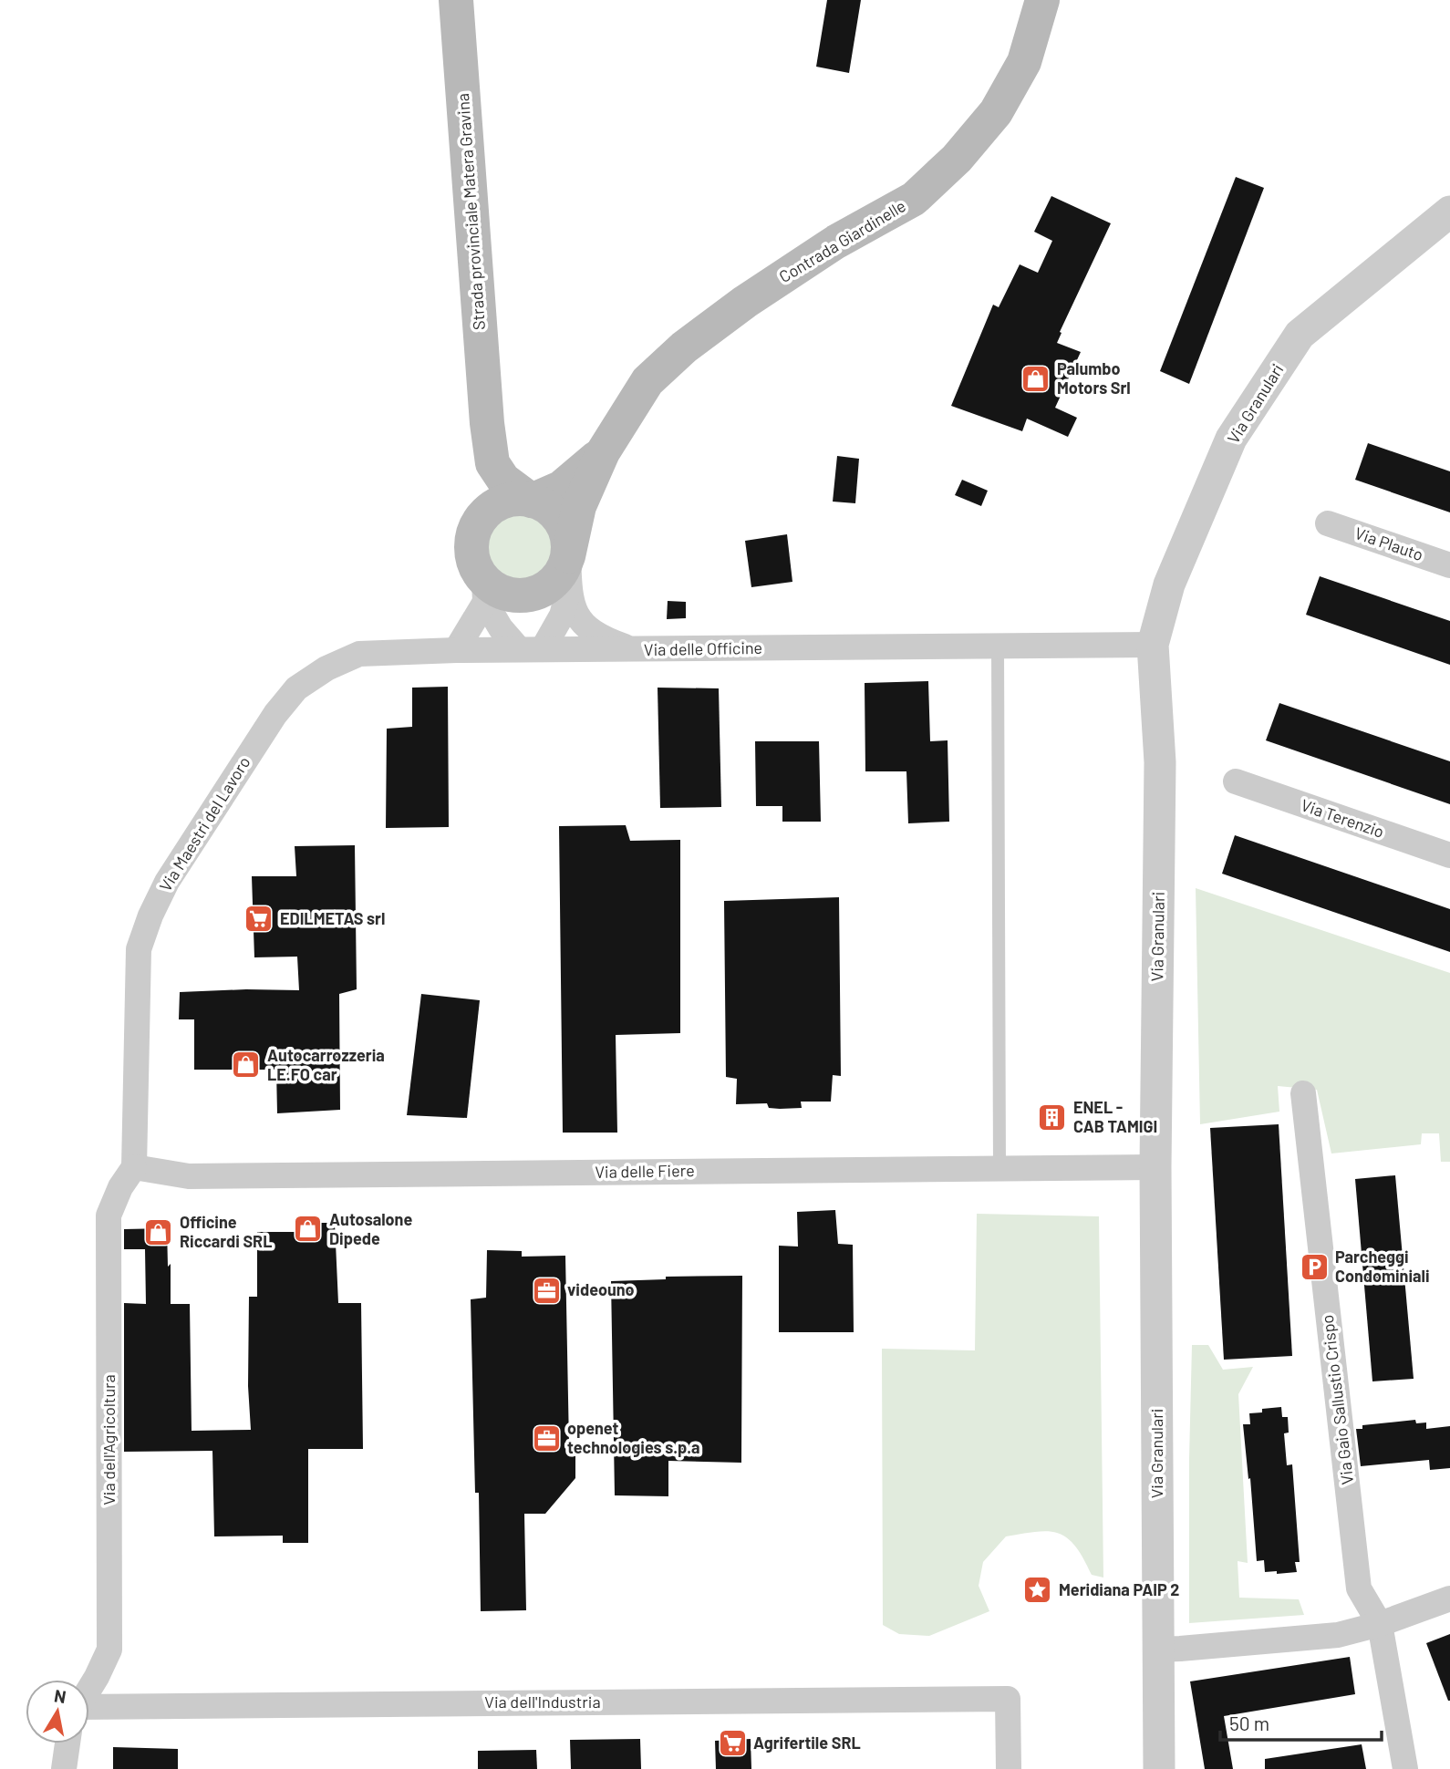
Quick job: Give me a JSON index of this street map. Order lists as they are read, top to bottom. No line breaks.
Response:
{"streets":{"main road":["Strada provinciale Matera Gravina","Contrada Giardinelle"],"street":["Via Granulari","Via Plauto","Via delle Officine","Via Terenzio","Via Maestri del Lavoro","Via delle Fiere","Via Gaio Sallustio Crispo","Via dell'Agricoltura","Via dell'Industria"]},"crossings":[["Via Granulari","Via delle Officine"],["Via Granulari","Via delle Fiere"],["Via delle Officine","Via Maestri del Lavoro"],["Via Maestri del Lavoro","Via delle Fiere"],["Via Maestri del Lavoro","Via dell'Agricoltura"],["Via delle Fiere","Via dell'Agricoltura"]],"places":{"shop":["Palumbo Motors Srl","Autocarrozzeria LE.FO car","Autosalone Dipede","Officine Riccardi SRL"],"supermarket":["EDILMETAS srl","Agrifertile SRL"],"building":["ENEL - CAB TAMIGI"],"parking":["Parcheggi Condominiali"],"office":["videouno","openet technologies s.p.a"],"place":["Meridiana PAIP 2"]},"scale_bar":"50 m","north":"top"}
